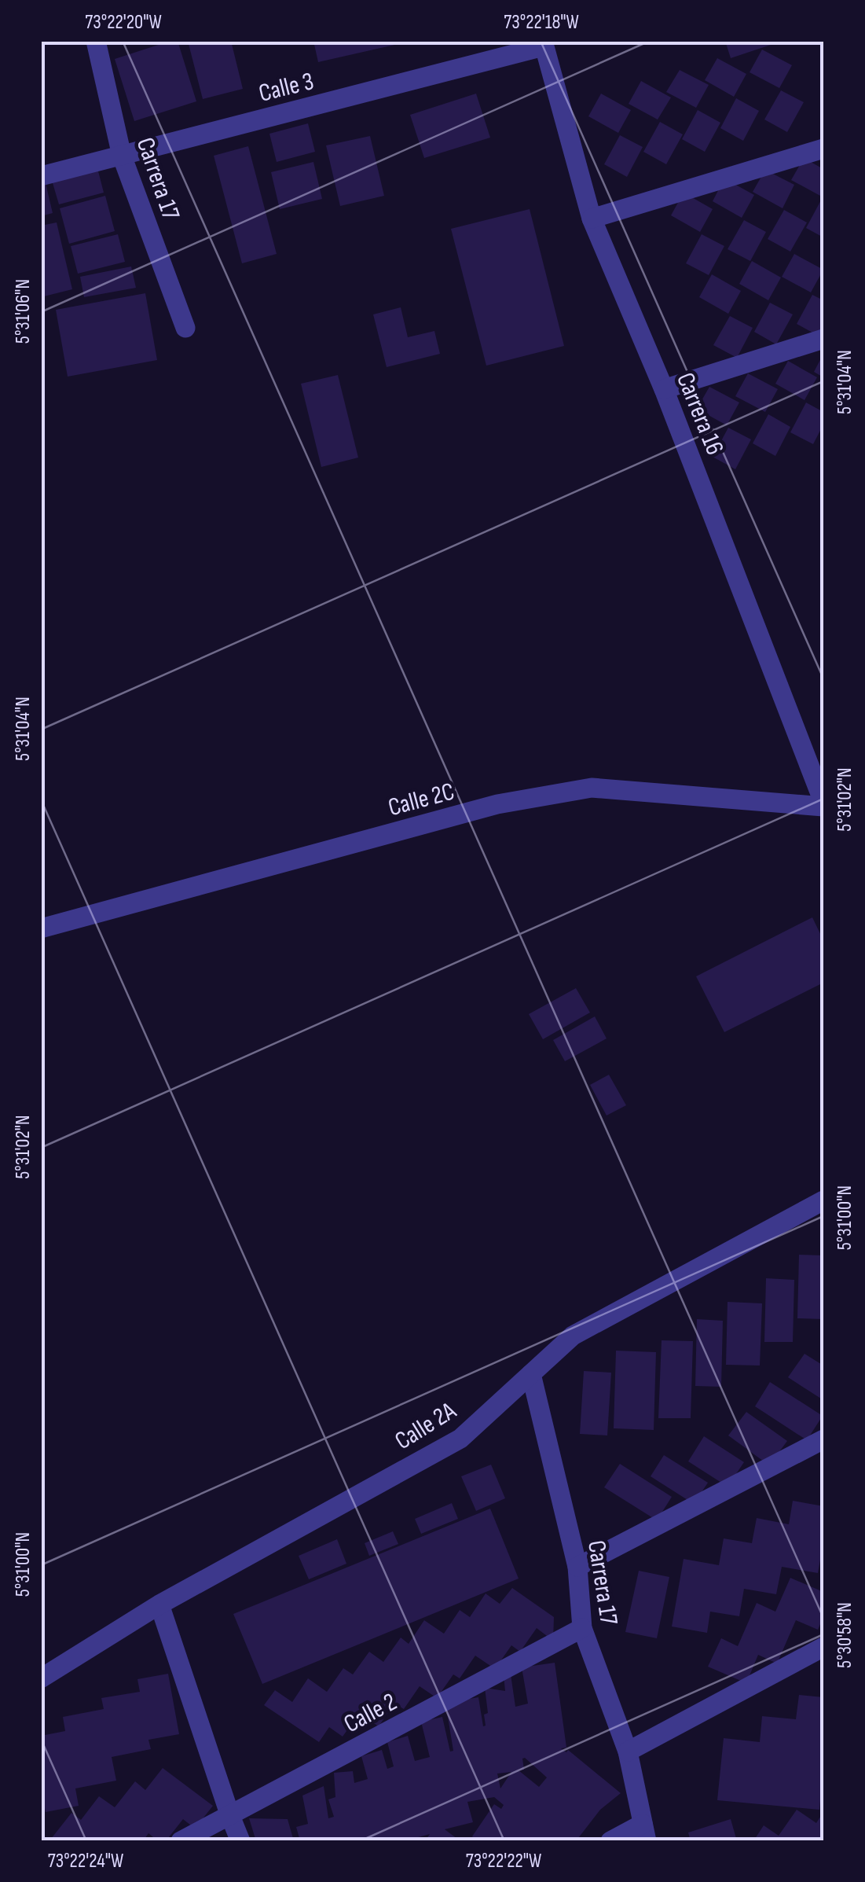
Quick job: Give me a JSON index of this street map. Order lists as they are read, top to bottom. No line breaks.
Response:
{"streets":{"street":["Calle 3","Carrera 17","Carrera 16","Calle 2C","Calle 2A","Calle 2"]},"crossings":[["Calle 3","Carrera 17"],["Calle 3","Carrera 16"],["Carrera 17","Calle 2A"],["Carrera 17","Calle 2"],["Carrera 16","Calle 2C"]],"coordinates":["73°22'20\"W","73°22'18\"W","5°31'06\"N","5°31'04\"N","5°31'02\"N","5°31'00\"N","5°30'58\"N","73°22'24\"W","73°22'22\"W"]}
